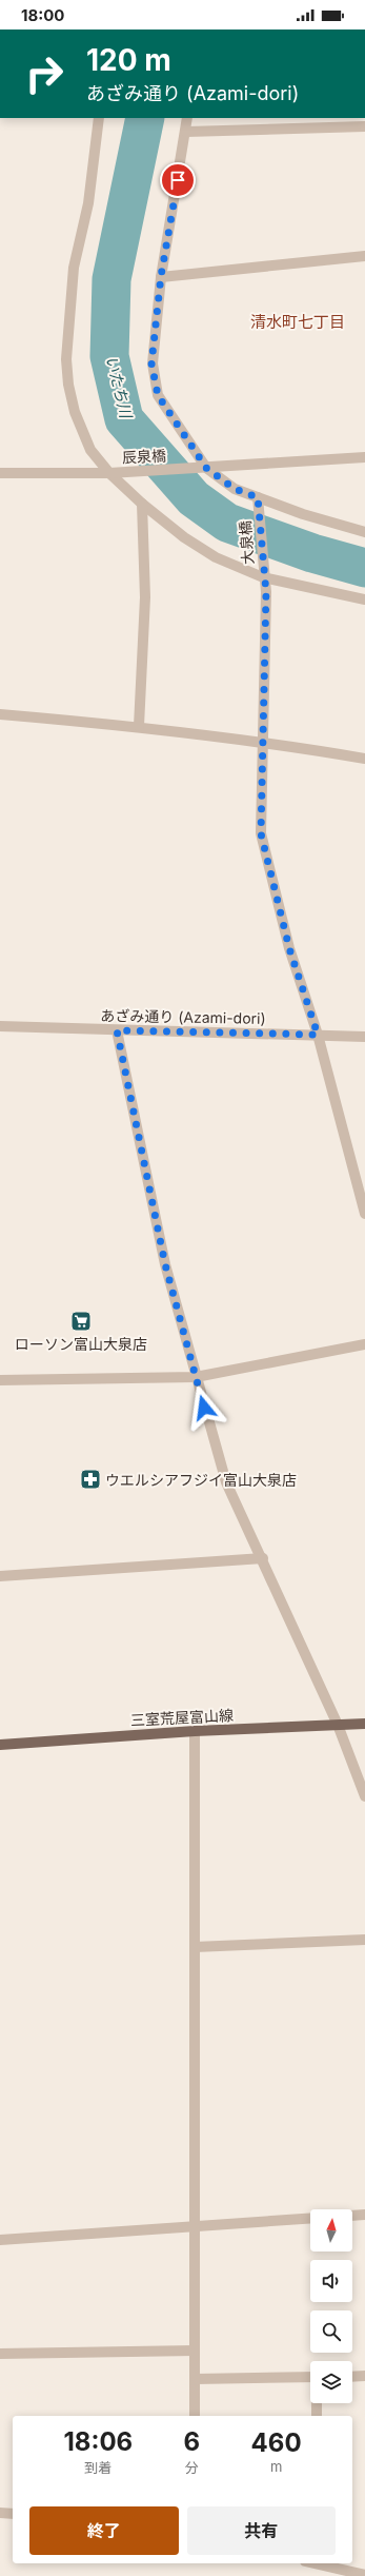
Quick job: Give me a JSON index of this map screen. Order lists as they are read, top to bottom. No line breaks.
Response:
{"streets":{"main road":["三室荒屋富山線"],"street":["辰泉橋","大泉橋","あざみ通り (Azami-dori)"]},"crossings":[["大泉橋","あざみ通り (Azami-dori)"]],"districts":["清水町七丁目"],"water":["いたち川"],"places":{"supermarket":["ローソン富山大泉店"],"pharmacy":["ウエルシアフジイ富山大泉店"]},"north":"top","page":{"status":"18:00","turn":["120 m","あざみ通り (Azami-dori)"],"eta":["18:06","到着","6","分","460","m"],"buttons":["終了","共有"]}}
